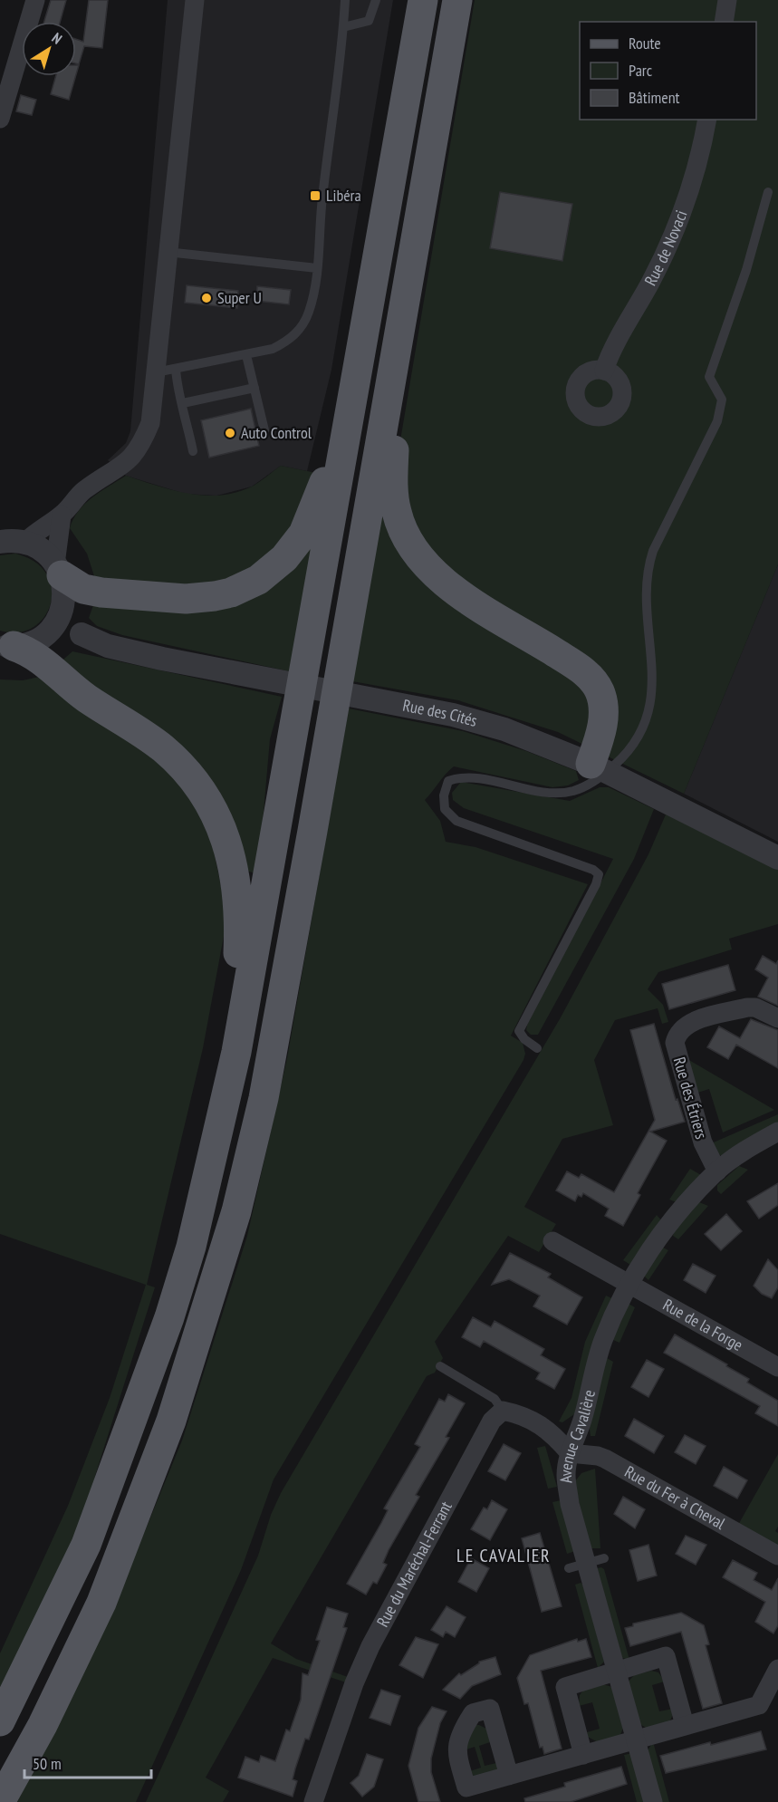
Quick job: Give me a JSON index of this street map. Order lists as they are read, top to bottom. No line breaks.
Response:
{"streets":{"street":["Rue de Novaci","Rue des Cités","Rue des Étriers","Rue de la Forge","Avenue Cavalière","Rue du Fer à Cheval","Rue du Maréchal-Ferrant"]},"crossings":[["Rue des Étriers","Avenue Cavalière"],["Rue de la Forge","Avenue Cavalière"],["Avenue Cavalière","Rue du Fer à Cheval"]],"districts":["LE CAVALIER"],"places":{"transit":["Libéra"],"other":["Super U","Auto Control"]},"legend":["Route","Parc","Bâtiment"],"scale_bar":"50 m","north":"top right"}
